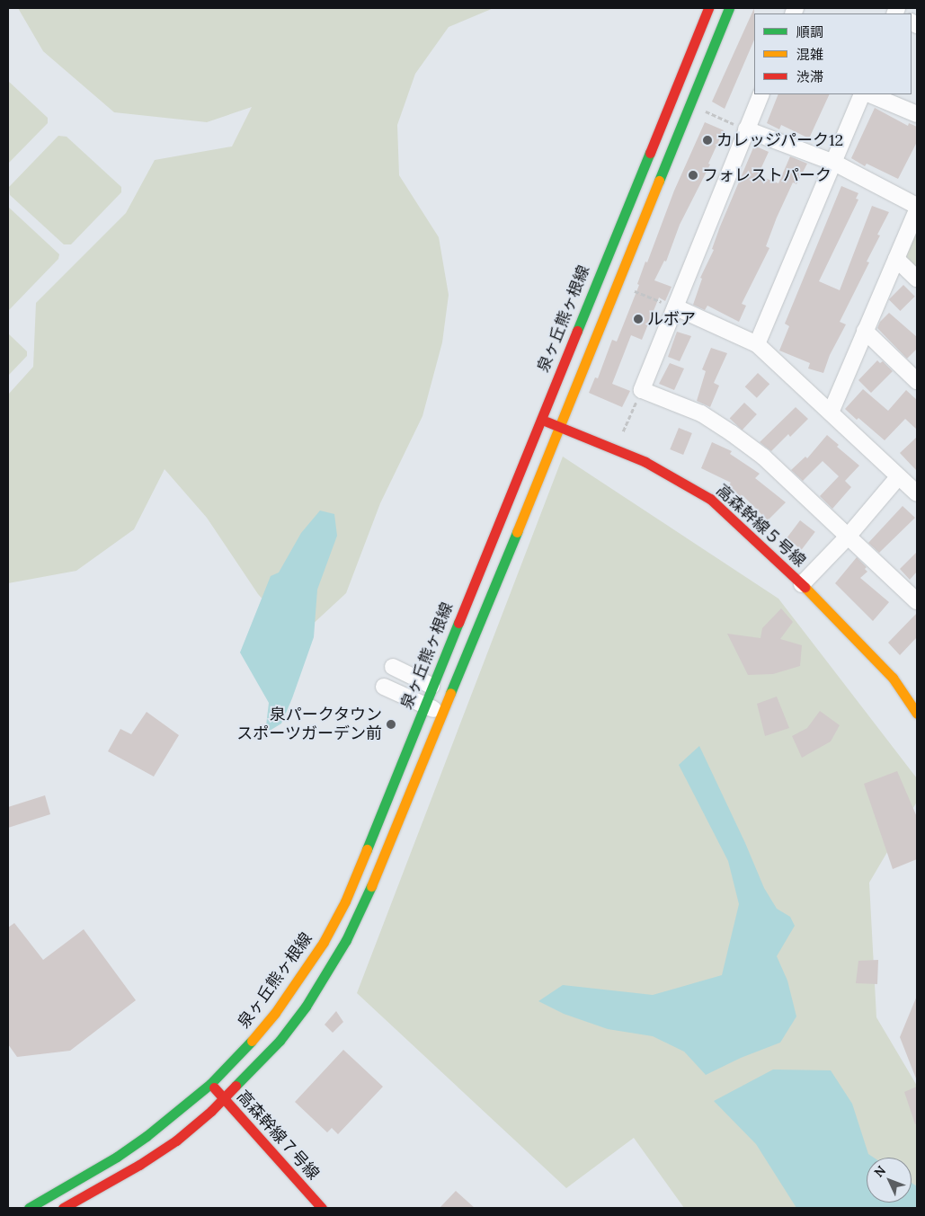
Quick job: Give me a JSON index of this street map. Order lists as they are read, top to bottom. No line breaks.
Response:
{"streets":{"main road":["泉ヶ丘熊ヶ根線","高森幹線５号線","高森幹線７号線"]},"crossings":[["泉ヶ丘熊ヶ根線","高森幹線５号線"],["泉ヶ丘熊ヶ根線","高森幹線７号線"]],"places":["カレッジパーク12","フォレストパーク","ルボア","泉パークタウン スポーツガーデン前"],"legend":["順調","混雑","渋滞"],"north":"top left"}
